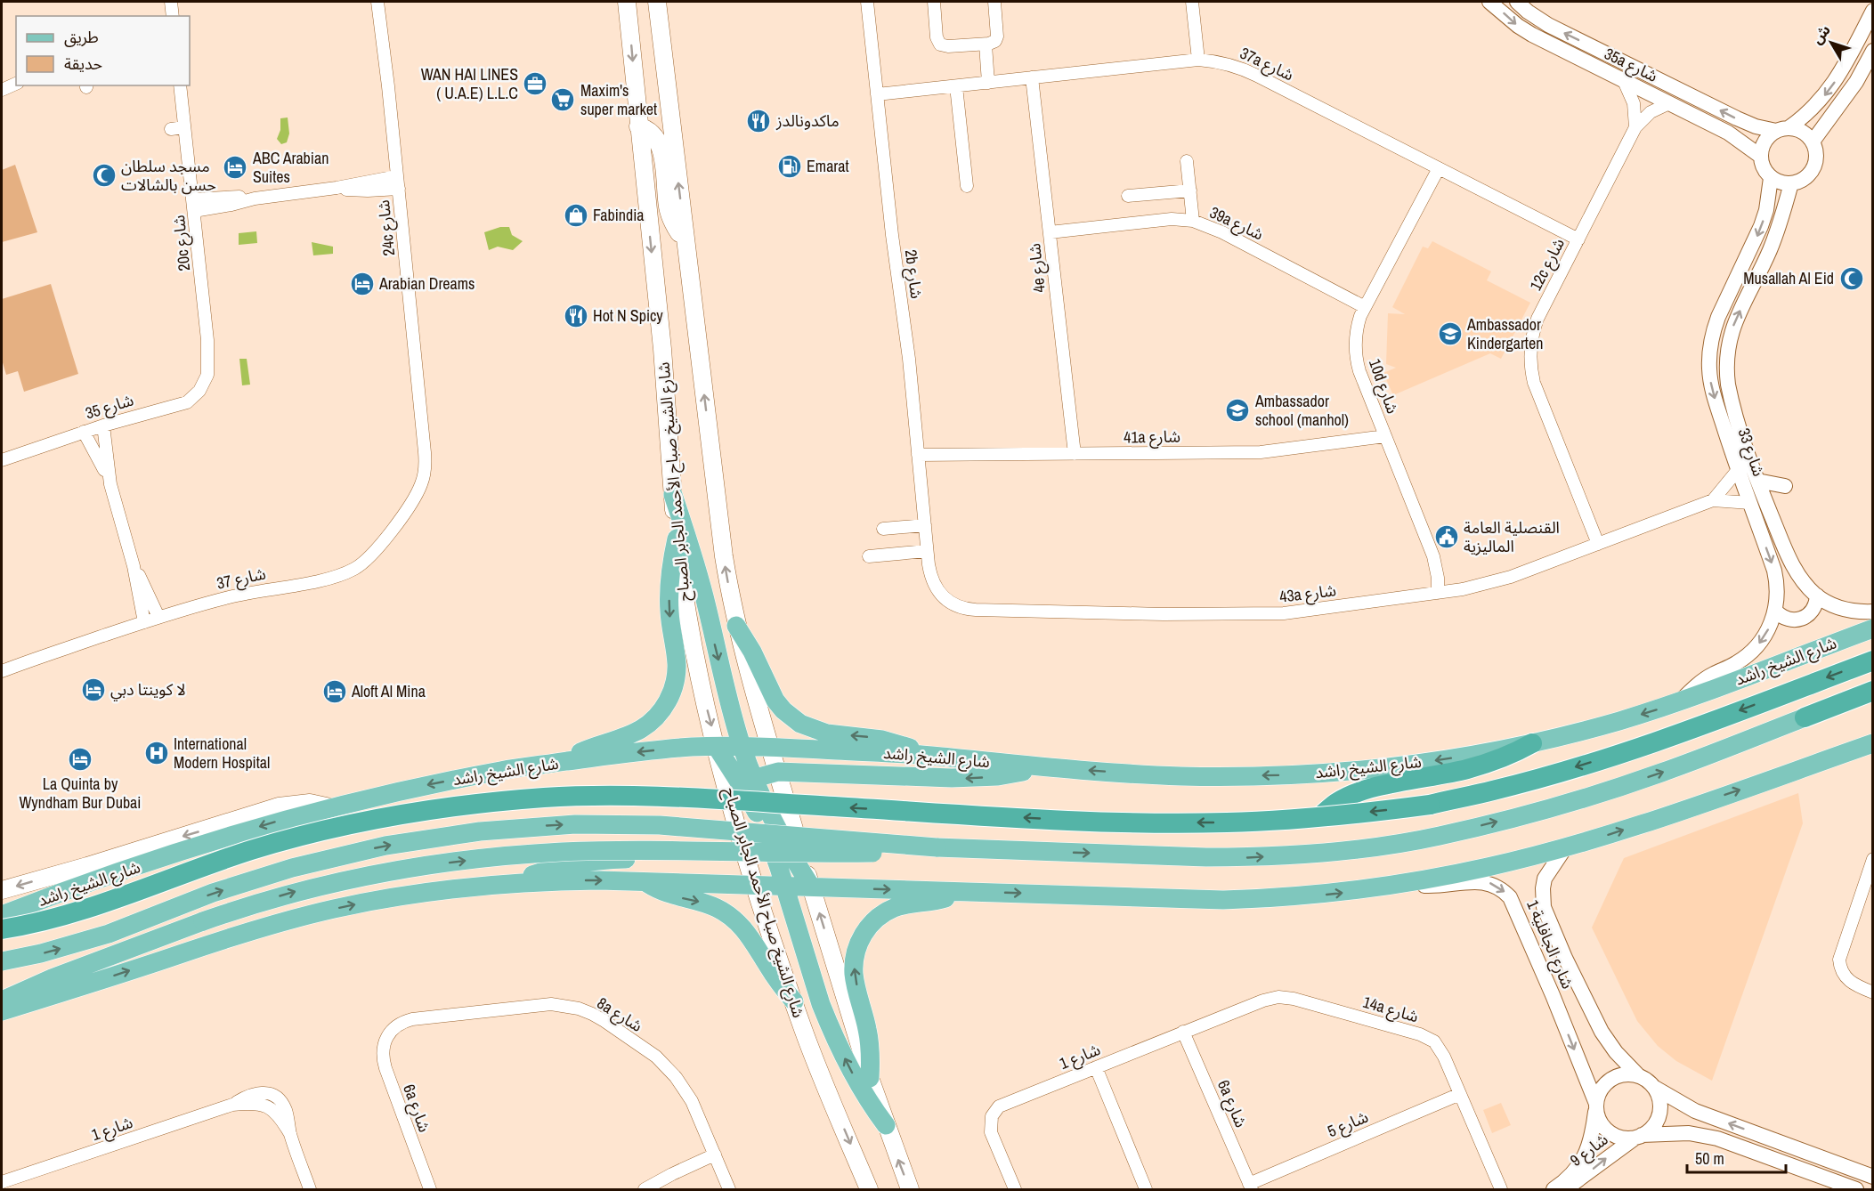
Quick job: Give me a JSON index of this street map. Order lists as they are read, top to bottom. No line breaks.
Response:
{"streets":{"highway":["شارع الشيخ راشد"],"main road":["شارع الشيخ صباح الأحمد الجابر الصباح"],"street":["37a شارع","35a شارع","39a شارع","24c شارع","20c شارع","12c شارع","4e شارع","2b شارع","10d شارع","شارع 35","41a شارع","شارع 33","شارع 37","43a شارع","شارع الجافلية 1","14a شارع","8a شارع","شارع 1","6a شارع","شارع 5","شارع 9"]},"crossings":[["37a شارع","12c شارع"],["37a شارع","4e شارع"],["37a شارع","2b شارع"],["37a شارع","10d شارع"],["35a شارع","12c شارع"],["35a شارع","شارع 33"],["39a شارع","4e شارع"],["39a شارع","10d شارع"],["24c شارع","شارع 37"],["20c شارع","شارع 35"],["12c شارع","43a شارع"],["4e شارع","41a شارع"],["2b شارع","41a شارع"],["2b شارع","43a شارع"],["10d شارع","41a شارع"],["10d شارع","43a شارع"],["شارع 33","43a شارع"],["شارع 33","شارع الشيخ راشد"],["شارع الشيخ صباح الأحمد الجابر الصباح","شارع الشيخ راشد"],["شارع الجافلية 1","شارع 9"],["14a شارع","شارع 1"],["14a شارع","6a شارع"],["14a شارع","شارع 5"],["8a شارع","6a شارع"],["شارع 1","6a شارع"],["6a شارع","شارع 5"]],"one_way":["شارع الجافلية 1","شارع 9"],"places":{"office":["WAN HAI LINES ( U.A.E) L.L.C"],"supermarket":["Maxim's super market"],"restaurant":["ماكدونالدز","Hot N Spicy"],"fuel station":["Emarat"],"hotel":["ABC Arabian Suites","Arabian Dreams","لا كوينتا دبي","Aloft Al Mina","La Quinta by Wyndham Bur Dubai"],"mosque":["مسجد سلطان حسن بالشالات","Musallah Al Eid"],"shop":["Fabindia"],"school or university":["Ambassador Kindergarten","Ambassador school (manhol)"],"public building":["القنصلية العامة الماليزية"],"hospital":["International Modern Hospital"]},"legend":["طريق","حديقة"],"scale_bar":"50 m","north":"top left"}
